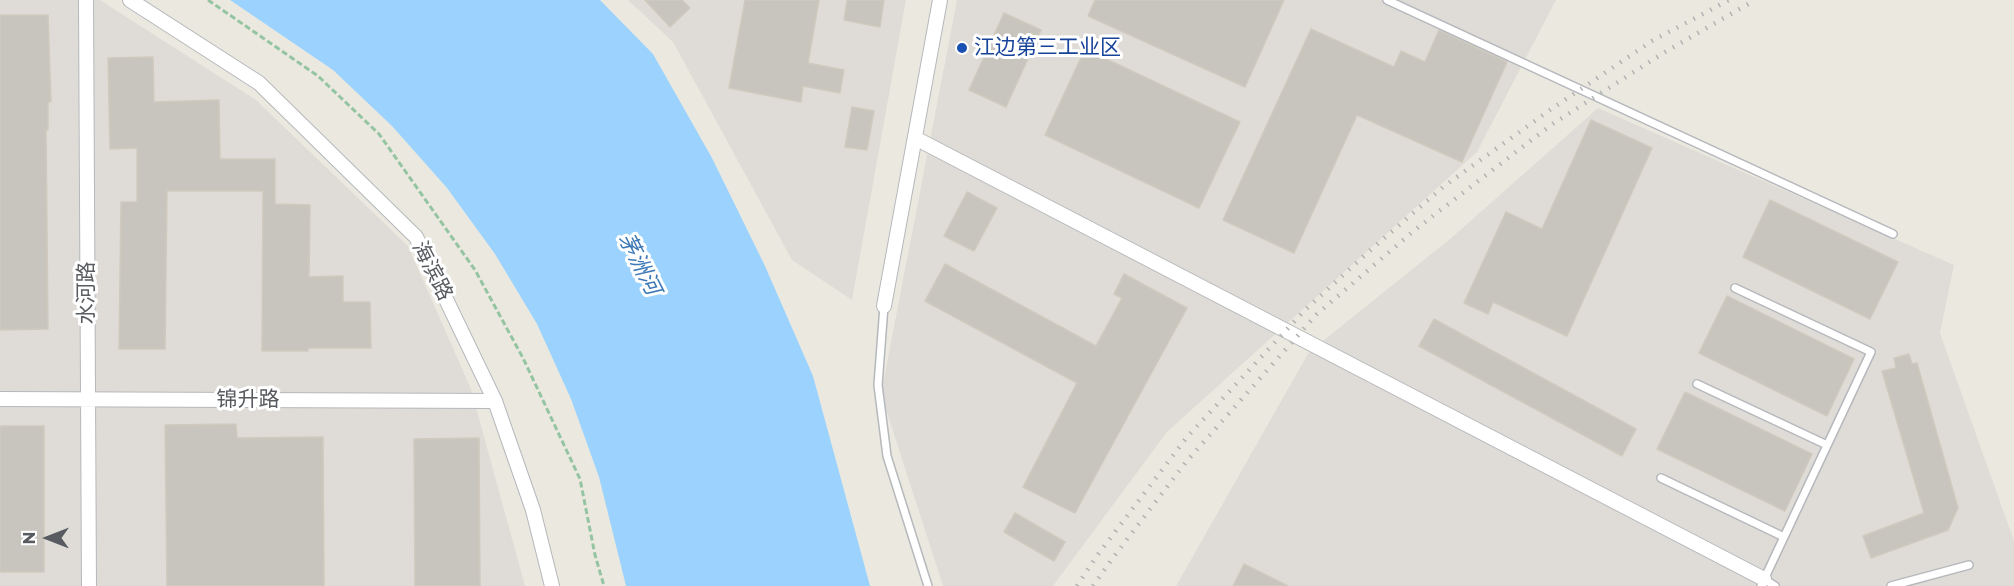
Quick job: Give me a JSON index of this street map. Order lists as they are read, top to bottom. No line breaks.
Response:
{"streets":{"street":["海滨路","水河路","锦升路"]},"crossings":[["海滨路","锦升路"],["水河路","锦升路"]],"water":["茅洲河"],"places":["江边第三工业区"],"north":"left"}
